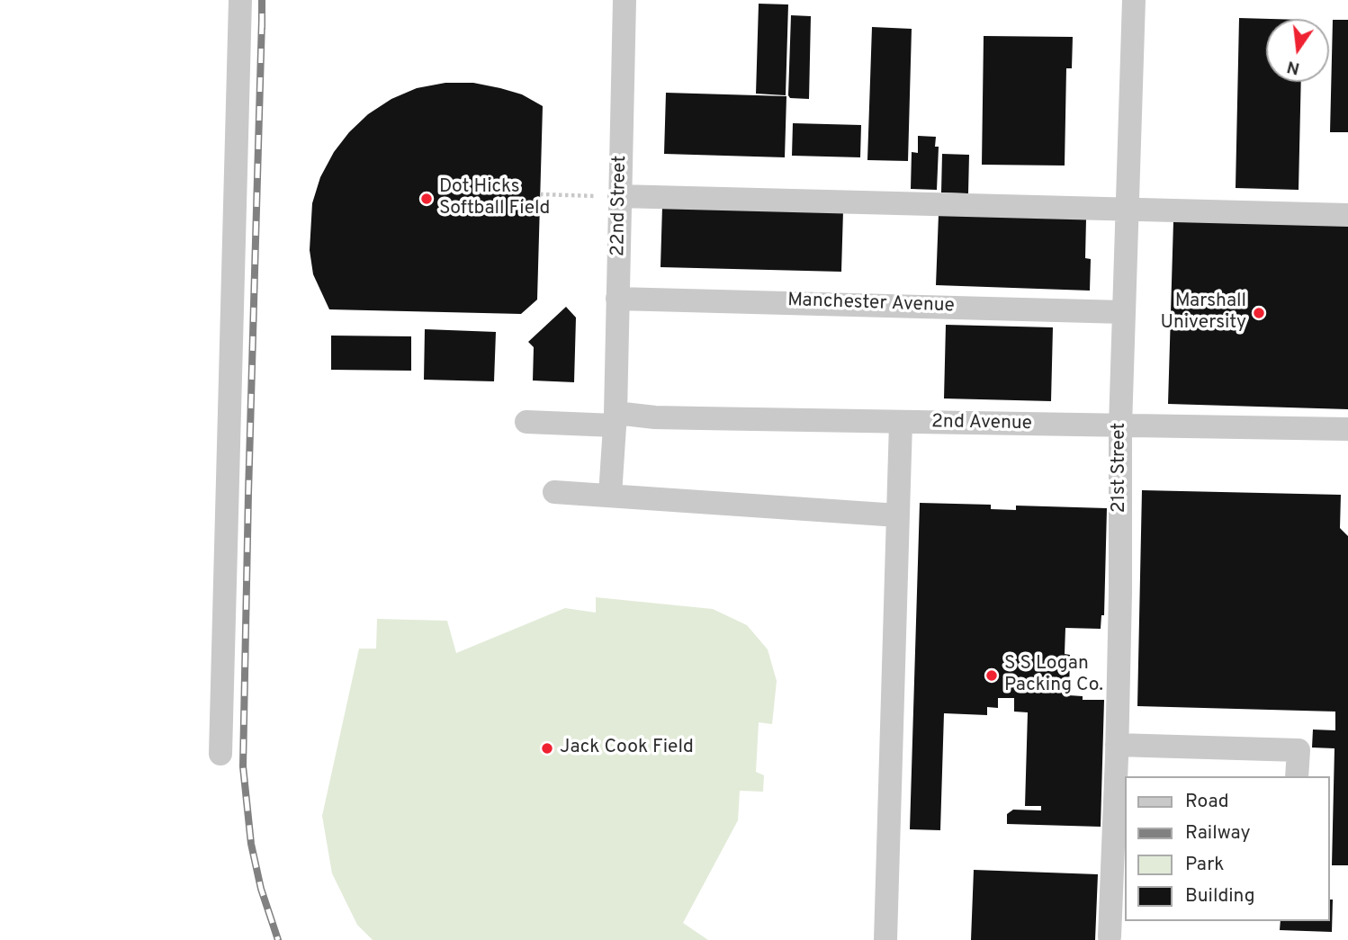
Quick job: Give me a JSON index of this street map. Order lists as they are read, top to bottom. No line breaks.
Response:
{"streets":{"street":["22nd Street","Manchester Avenue","2nd Avenue","21st Street"]},"crossings":[["22nd Street","Manchester Avenue"],["22nd Street","2nd Avenue"],["Manchester Avenue","21st Street"],["2nd Avenue","21st Street"]],"places":["Dot Hicks Softball Field","Marshall University","S S Logan Packing Co.","Jack Cook Field"],"legend":["Road","Railway","Park","Building"],"north":"bottom"}
